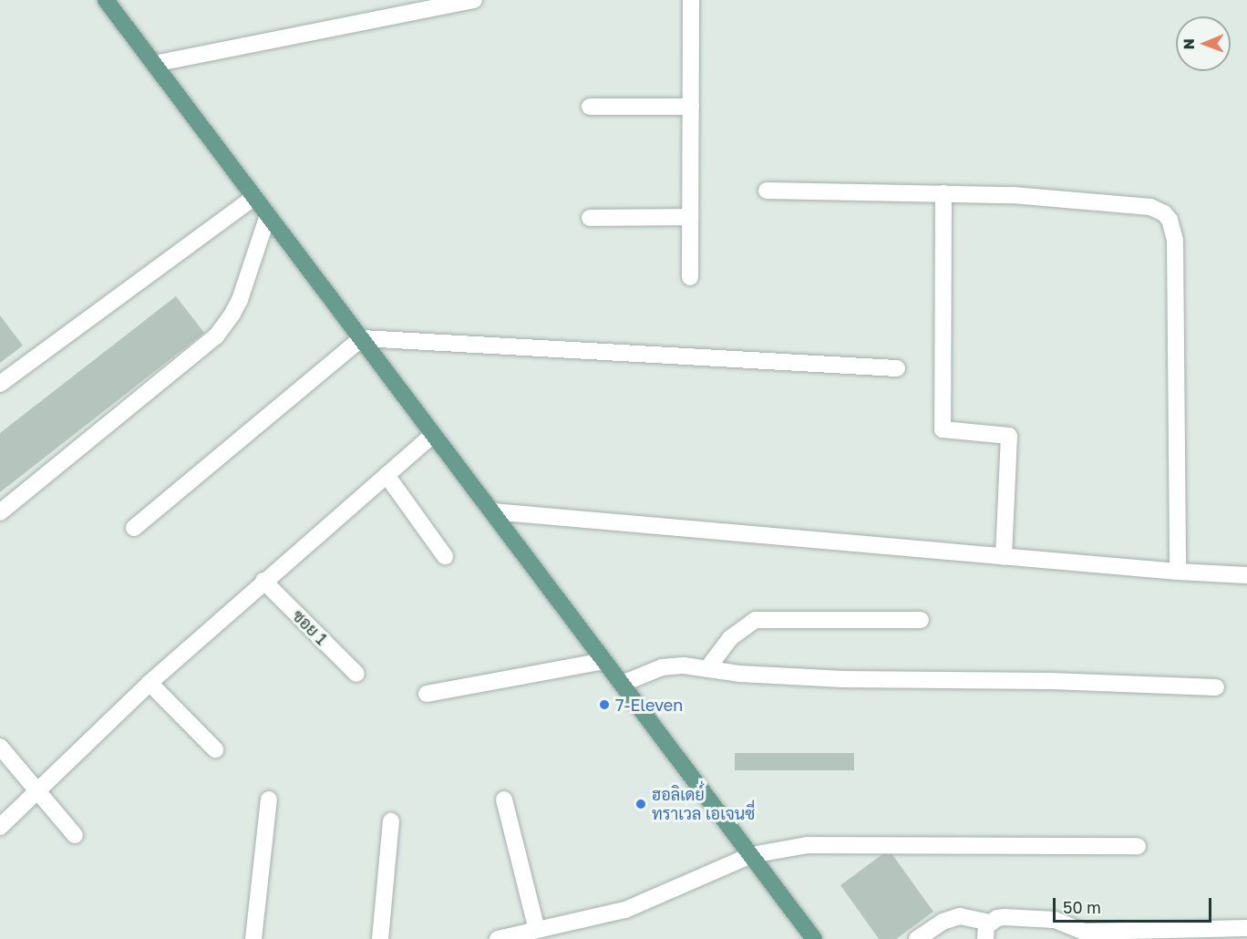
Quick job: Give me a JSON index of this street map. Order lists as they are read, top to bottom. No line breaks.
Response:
{"streets":{"street":["ซอย 1"]},"places":["7-Eleven","ฮอลิเดย์่ ทราเวล เอเจนซี่"],"scale_bar":"50 m","north":"left"}
